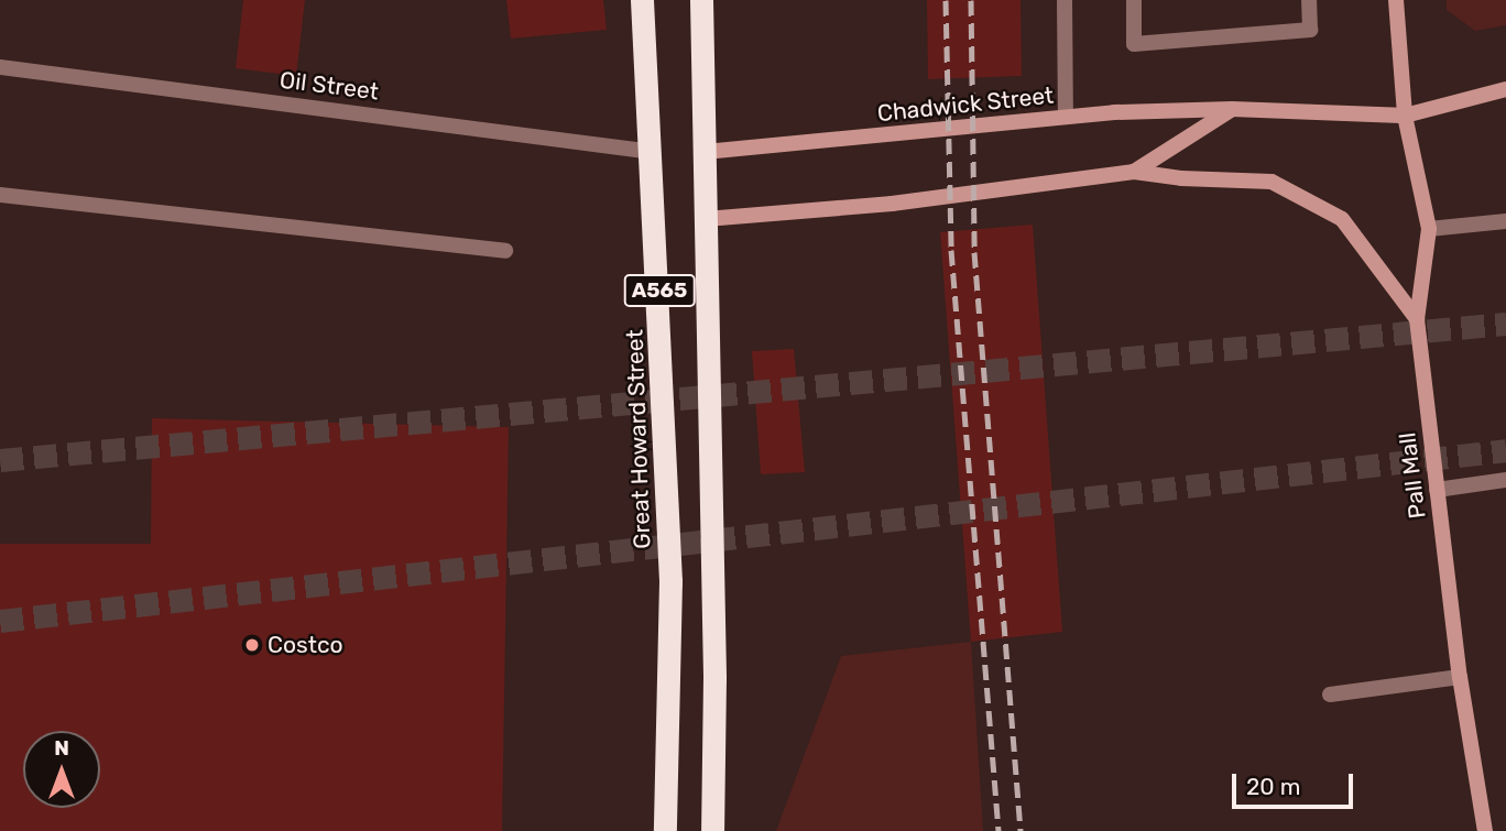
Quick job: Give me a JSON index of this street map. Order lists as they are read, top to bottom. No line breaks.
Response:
{"streets":{"highway":["A565","Great Howard Street"],"street":["Oil Street","Chadwick Street","Pall Mall"]},"crossings":[["Oil Street","Great Howard Street"],["Chadwick Street","A565"],["Chadwick Street","Pall Mall"]],"places":["Costco"],"scale_bar":"20 m","north":"top"}
